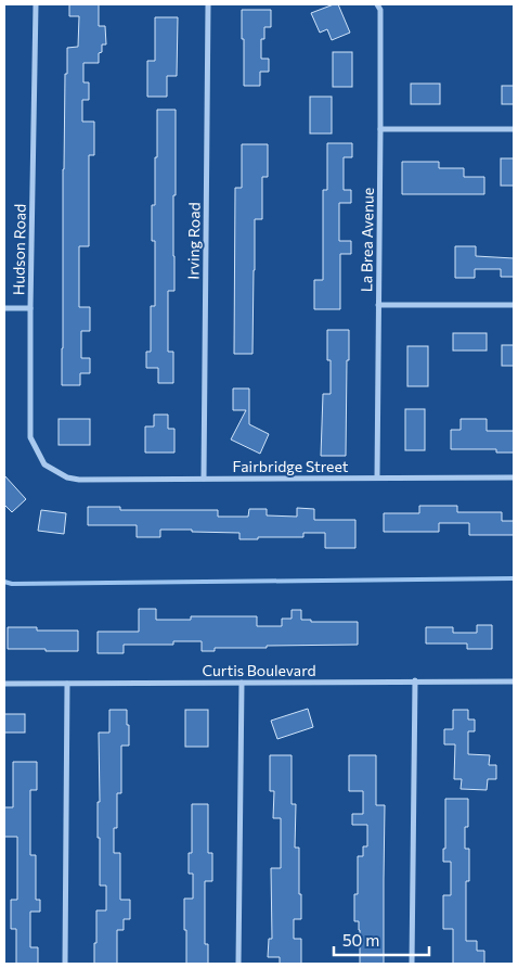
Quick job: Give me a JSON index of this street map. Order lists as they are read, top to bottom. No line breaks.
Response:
{"streets":{"street":["La Brea Avenue","Irving Road","Hudson Road","Fairbridge Street","Curtis Boulevard"]},"crossings":[["La Brea Avenue","Fairbridge Street"],["Irving Road","Fairbridge Street"],["Hudson Road","Fairbridge Street"]],"scale_bar":"50 m"}
